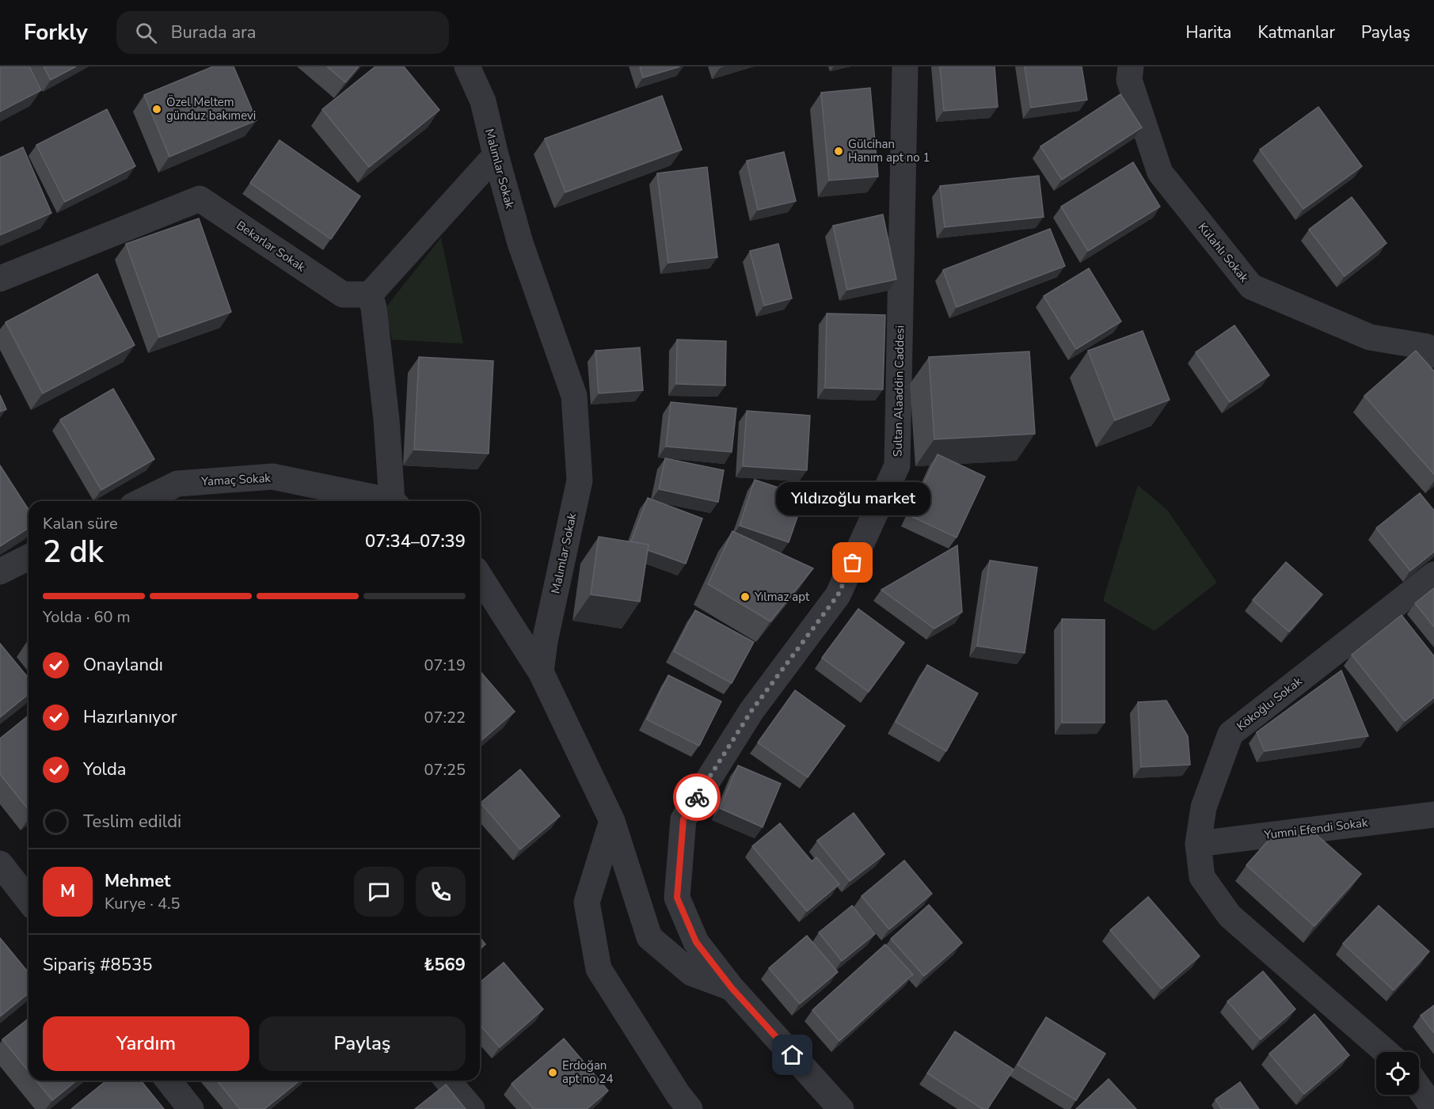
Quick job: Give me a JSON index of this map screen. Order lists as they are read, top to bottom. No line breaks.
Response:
{"streets":{"street":["Malımlar Sokak","Bekarlar Sokak","Külahlı Sokak","Sultan Alaaddin Caddesi","Yamaç Sokak","Kökoğlu Sokak","Yumni Efendi Sokak"]},"crossings":[["Kökoğlu Sokak","Yumni Efendi Sokak"]],"places":["Özel Meltem günduz bakımevi","Gülcihan Hanım apt no 1","Yıldızoğlu market","Yılmaz apt","Erdoğan apt no 24"],"page":{"header":"Forkly","search":"Burada ara","nav":["Harita","Katmanlar","Paylaş"],"bubble":"Yıldızoğlu market","heading":["2 dk","Kalan süre","07:34–07:39"],"panel":["Mehmet","Kurye · 4.5","Sipariş #8535","₺569"],"bar":"Yolda · 60 m","list":[["Onaylandı","07:19"],["Hazırlanıyor","07:22"],["Yolda","07:25"],"Teslim edildi"],"round":"M","buttons":["Yardım","Paylaş"]}}
